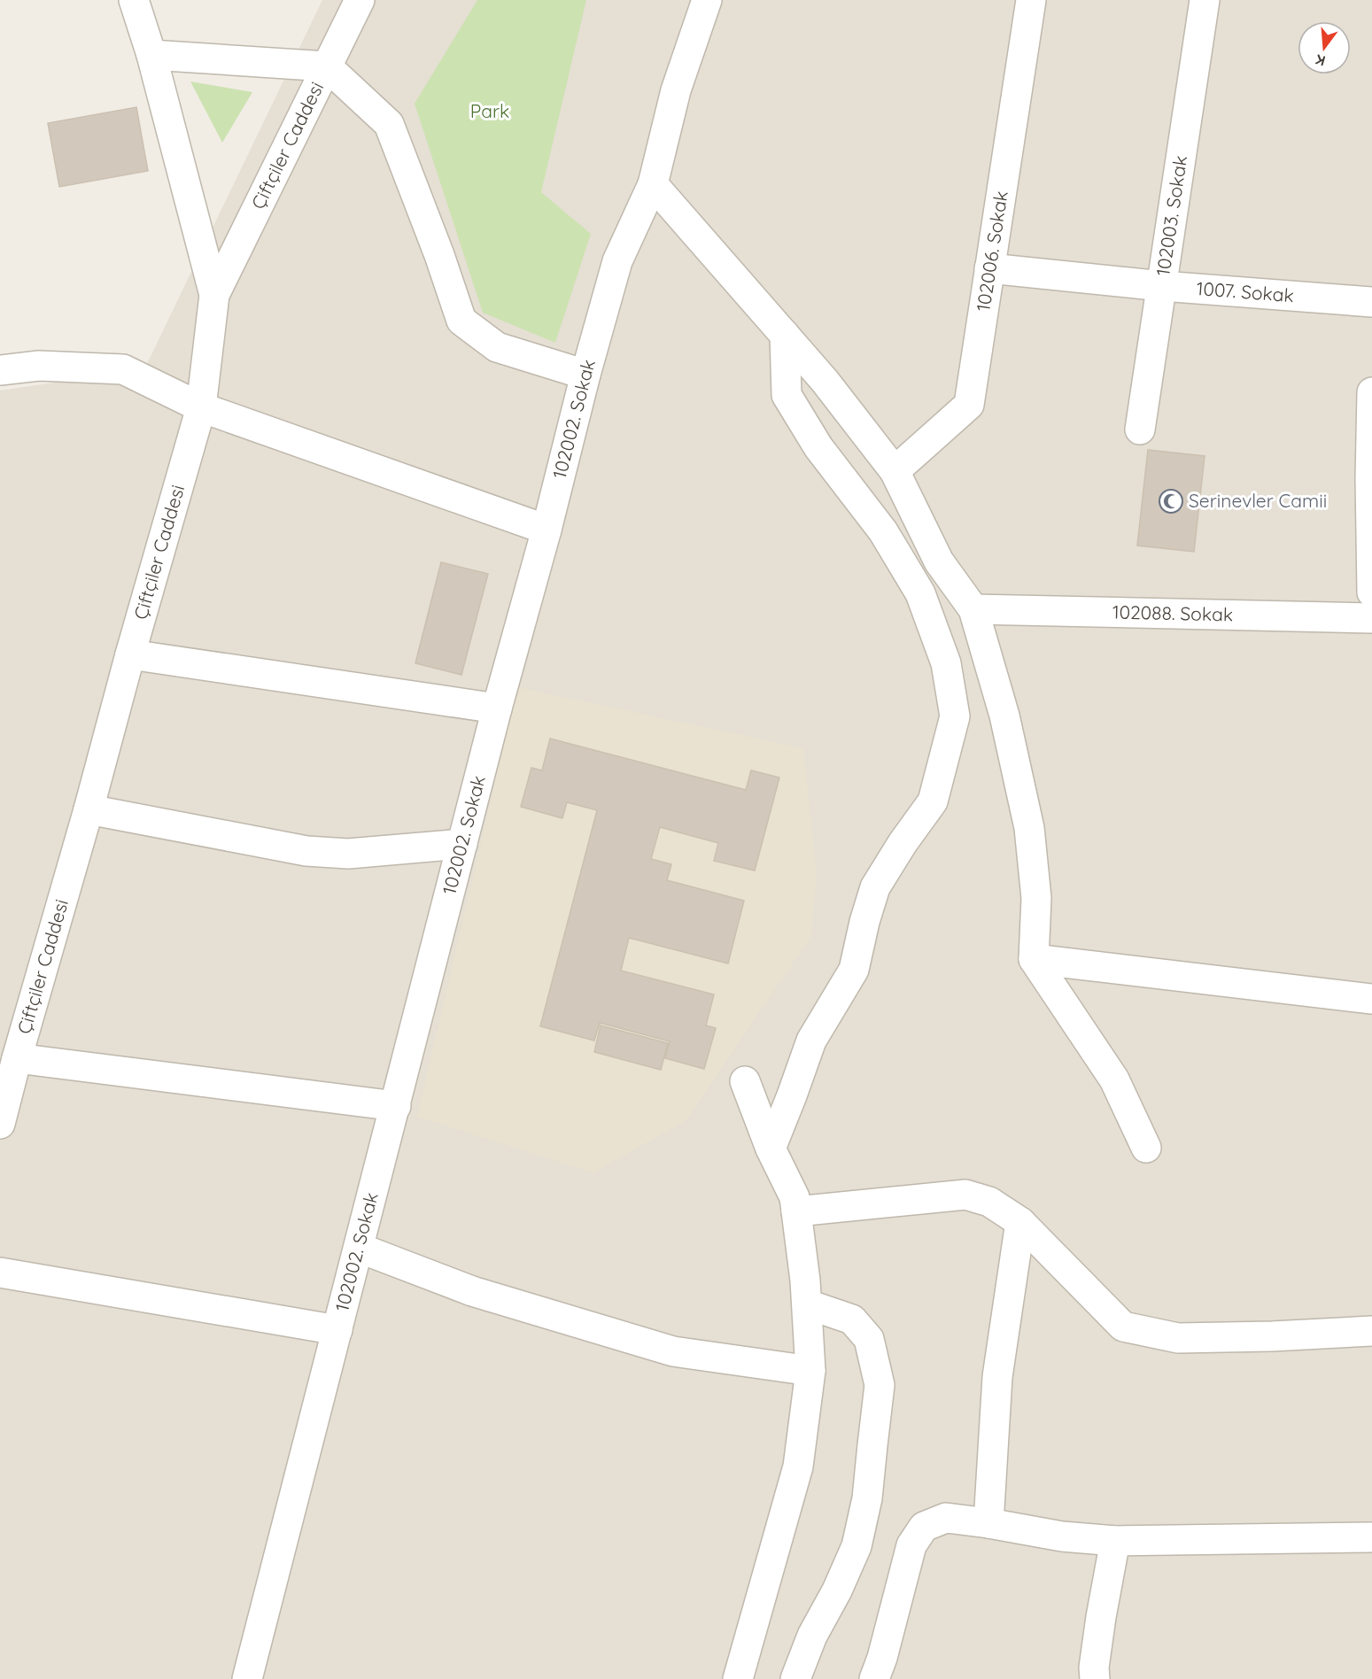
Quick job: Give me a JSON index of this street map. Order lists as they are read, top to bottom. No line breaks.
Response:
{"streets":{"street":["Çiftçiler Caddesi","102003. Sokak","102006. Sokak","1007. Sokak","102002. Sokak","102088. Sokak"]},"crossings":[["102003. Sokak","1007. Sokak"],["102006. Sokak","1007. Sokak"]],"parks":["Park"],"places":{"mosque":["Serinevler Camii"]},"north":"bottom"}
